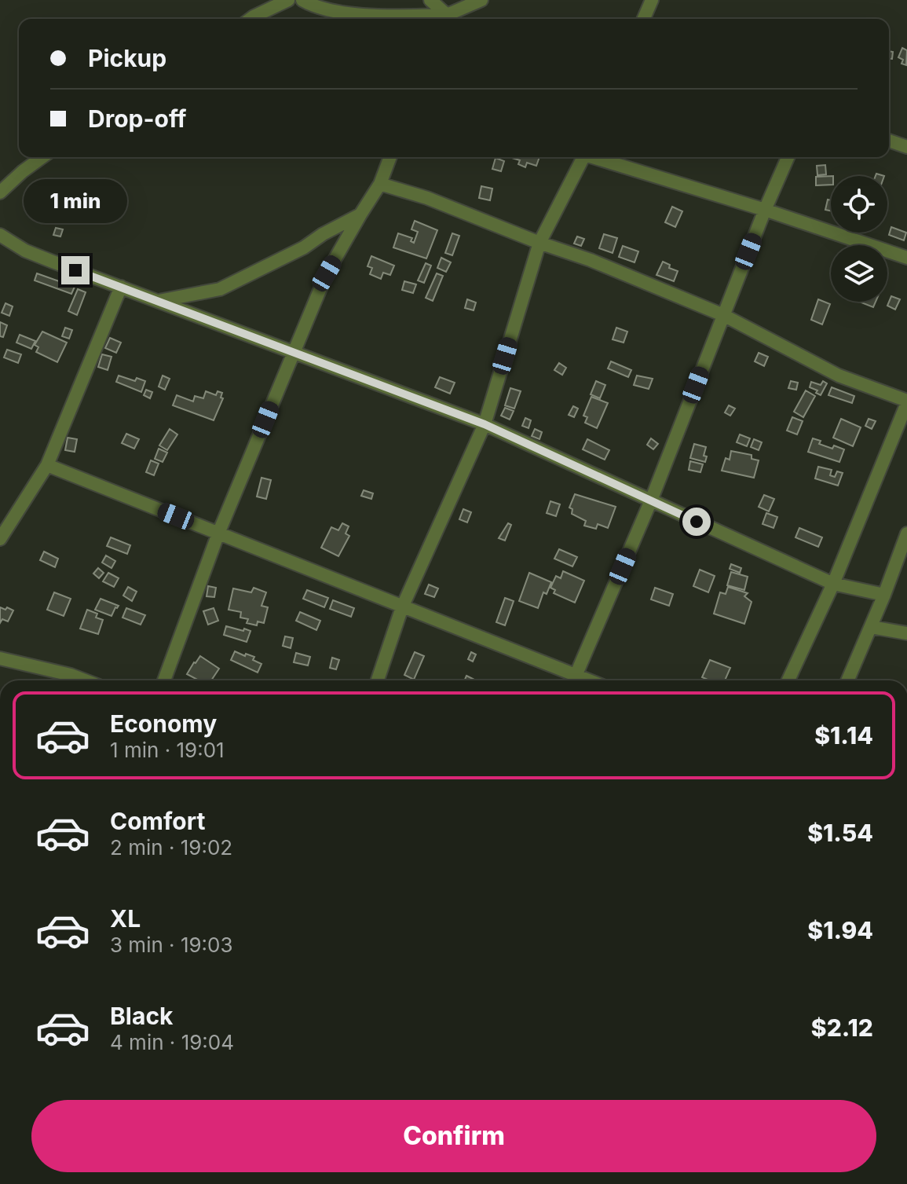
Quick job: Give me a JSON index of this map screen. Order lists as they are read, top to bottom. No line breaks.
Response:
{"page":{"banner":["Pickup","Drop-off"],"bubble":"1 min","list":[{"name":"Economy","note":"1 min · 19:01","value":"$1.14"},{"name":"Comfort","note":"2 min · 19:02","value":"$1.54"},{"name":"XL","note":"3 min · 19:03","value":"$1.94"},{"name":"Black","note":"4 min · 19:04","value":"$2.12"}],"buttons":"Confirm"}}
